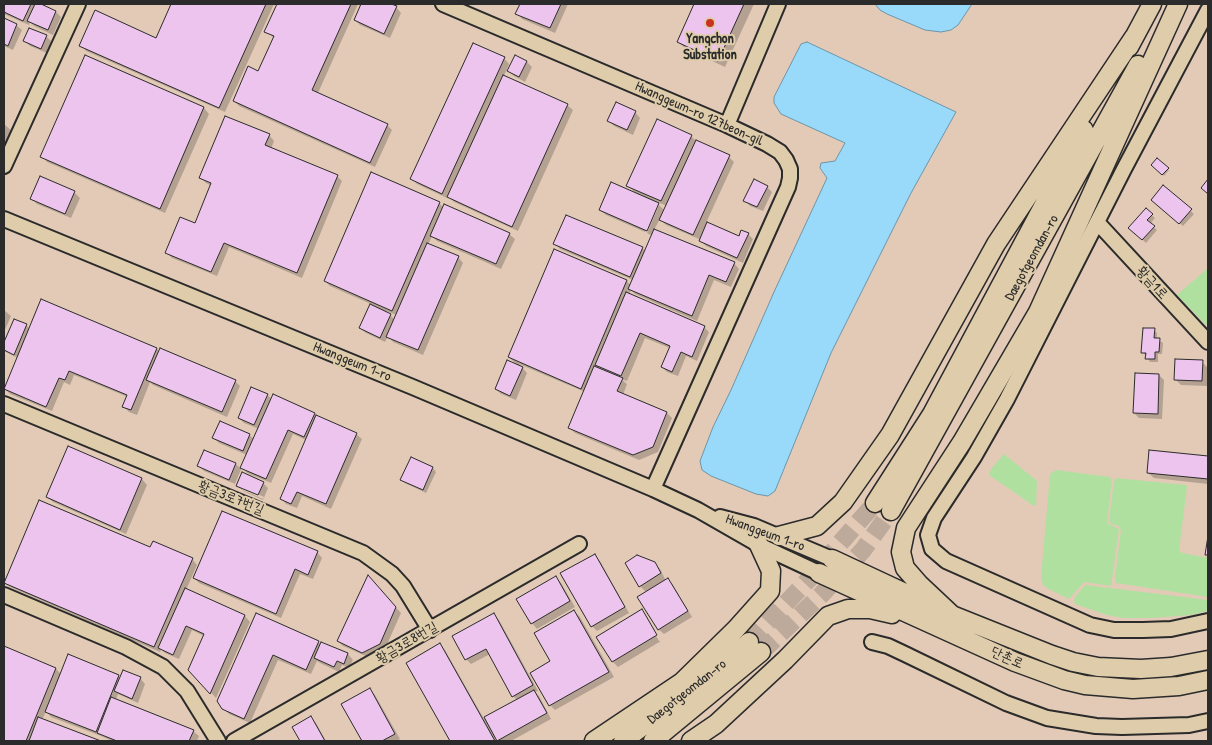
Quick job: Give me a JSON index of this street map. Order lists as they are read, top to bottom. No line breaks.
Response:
{"streets":{"main road":["Daegotgeomdan-ro","단촌로"],"street":["Hwanggeum-ro 127beon-gil","황금1로","Hwanggeum 1-ro","황금3로7번길","황금3로8번길"]},"crossings":[["Hwanggeum-ro 127beon-gil","Hwanggeum 1-ro"],["Hwanggeum 1-ro","단촌로"],["황금3로7번길","황금3로8번길"]],"places":["Yangchon Substation"]}
